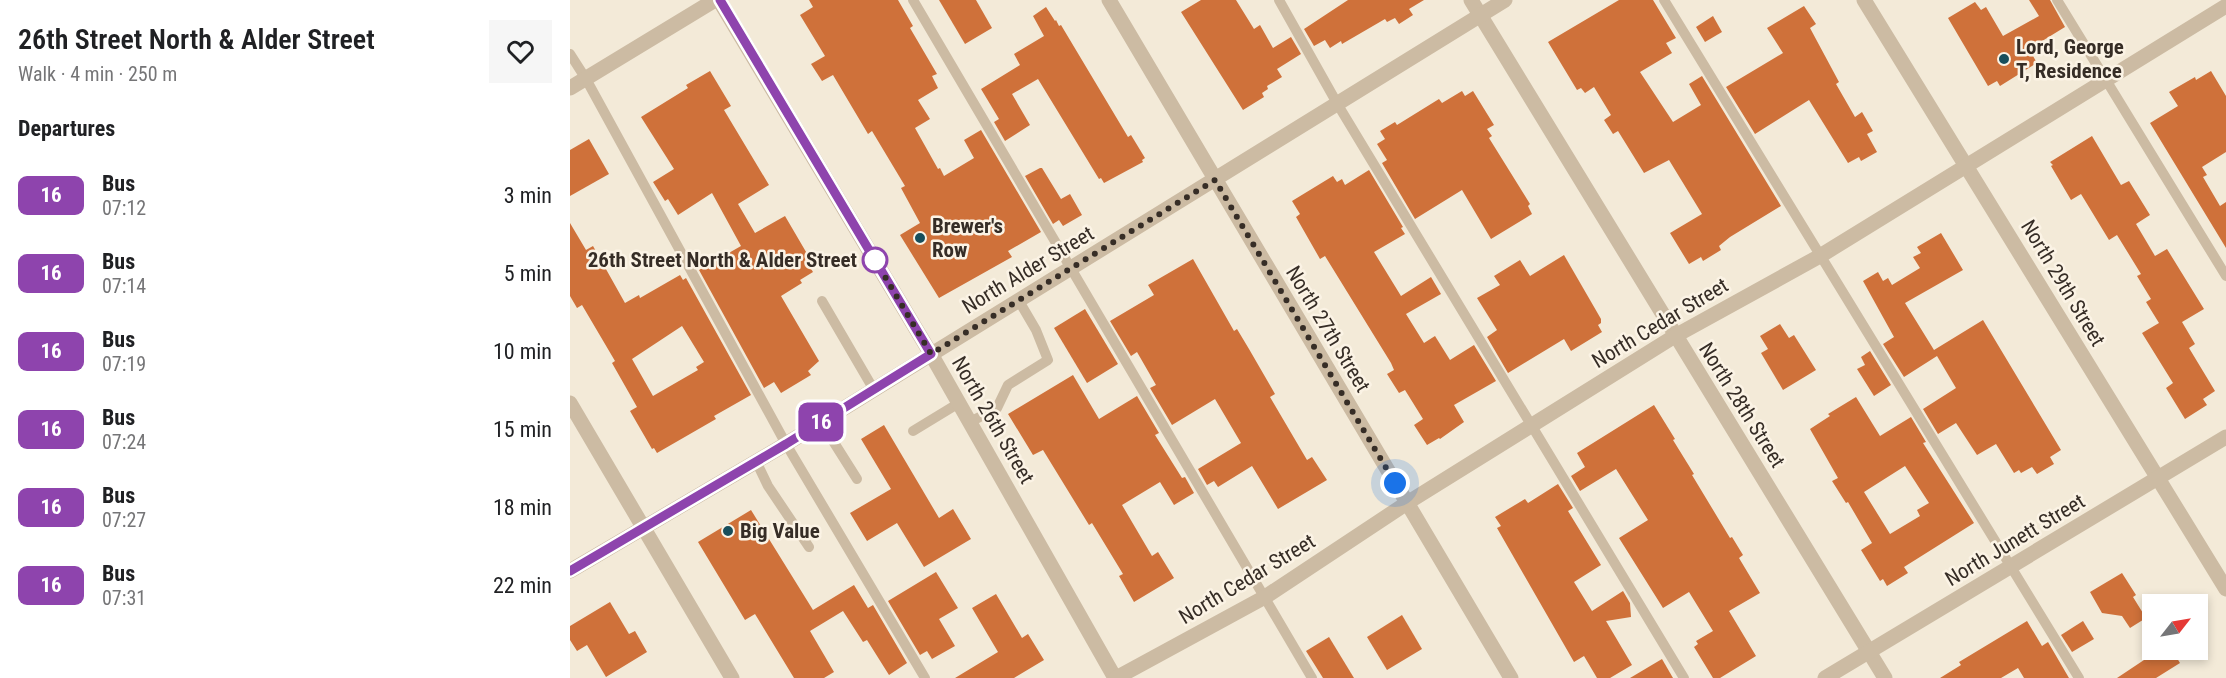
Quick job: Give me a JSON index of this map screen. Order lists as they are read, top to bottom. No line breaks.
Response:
{"streets":{"street":["North Alder Street","North 29th Street","North Cedar Street","North 27th Street","North 28th Street","North 26th Street","North Junett Street"]},"crossings":[["North Alder Street","North 27th Street"],["North Alder Street","North 28th Street"],["North Alder Street","North 26th Street"],["North 29th Street","North Cedar Street"],["North 29th Street","North Junett Street"],["North Cedar Street","North 27th Street"],["North Cedar Street","North 28th Street"],["North Cedar Street","North 26th Street"],["North 28th Street","North Junett Street"]],"places":["Lord, George T, Residence","Brewer's Row","26th Street North & Alder Street","Big Value"],"lines":["bus line 16"],"north":"top right","page":{"heading":[["26th Street North & Alder Street","Walk · 4 min · 250 m"],"Departures"],"on_map":"16","list":[{"mark":"16","name":"Bus","note":"07:12","value":"3 min"},{"mark":"16","name":"Bus","note":"07:14","value":"5 min"},{"mark":"16","name":"Bus","note":"07:19","value":"10 min"},{"mark":"16","name":"Bus","note":"07:24","value":"15 min"},{"mark":"16","name":"Bus","note":"07:27","value":"18 min"},{"mark":"16","name":"Bus","note":"07:31","value":"22 min"}]}}
